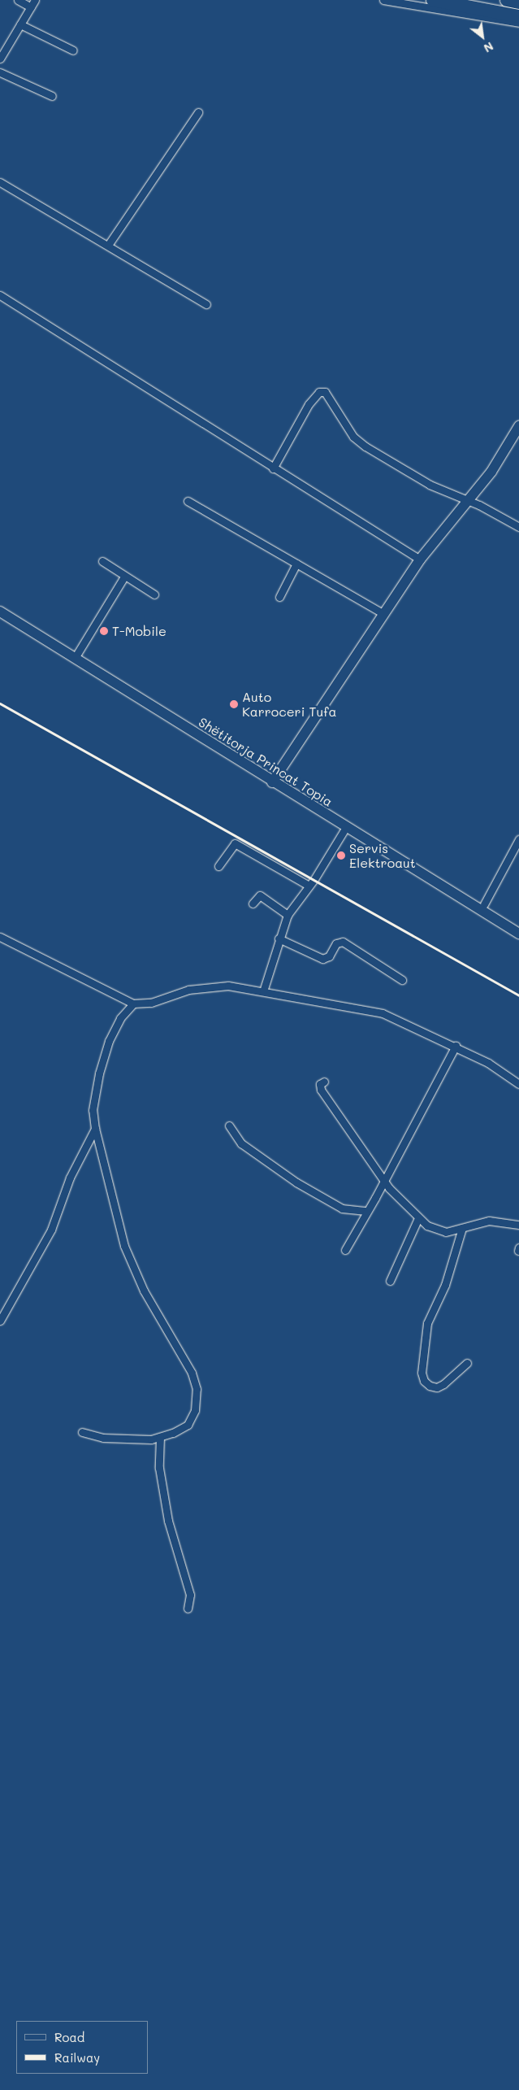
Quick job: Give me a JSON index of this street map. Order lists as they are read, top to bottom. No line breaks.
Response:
{"streets":{"main road":["Shëtitorja Princat Topia"]},"places":["T-Mobile","Auto Karroceri Tufa","Servis Elektroaut"],"legend":["Road","Railway"],"north":"bottom right"}
